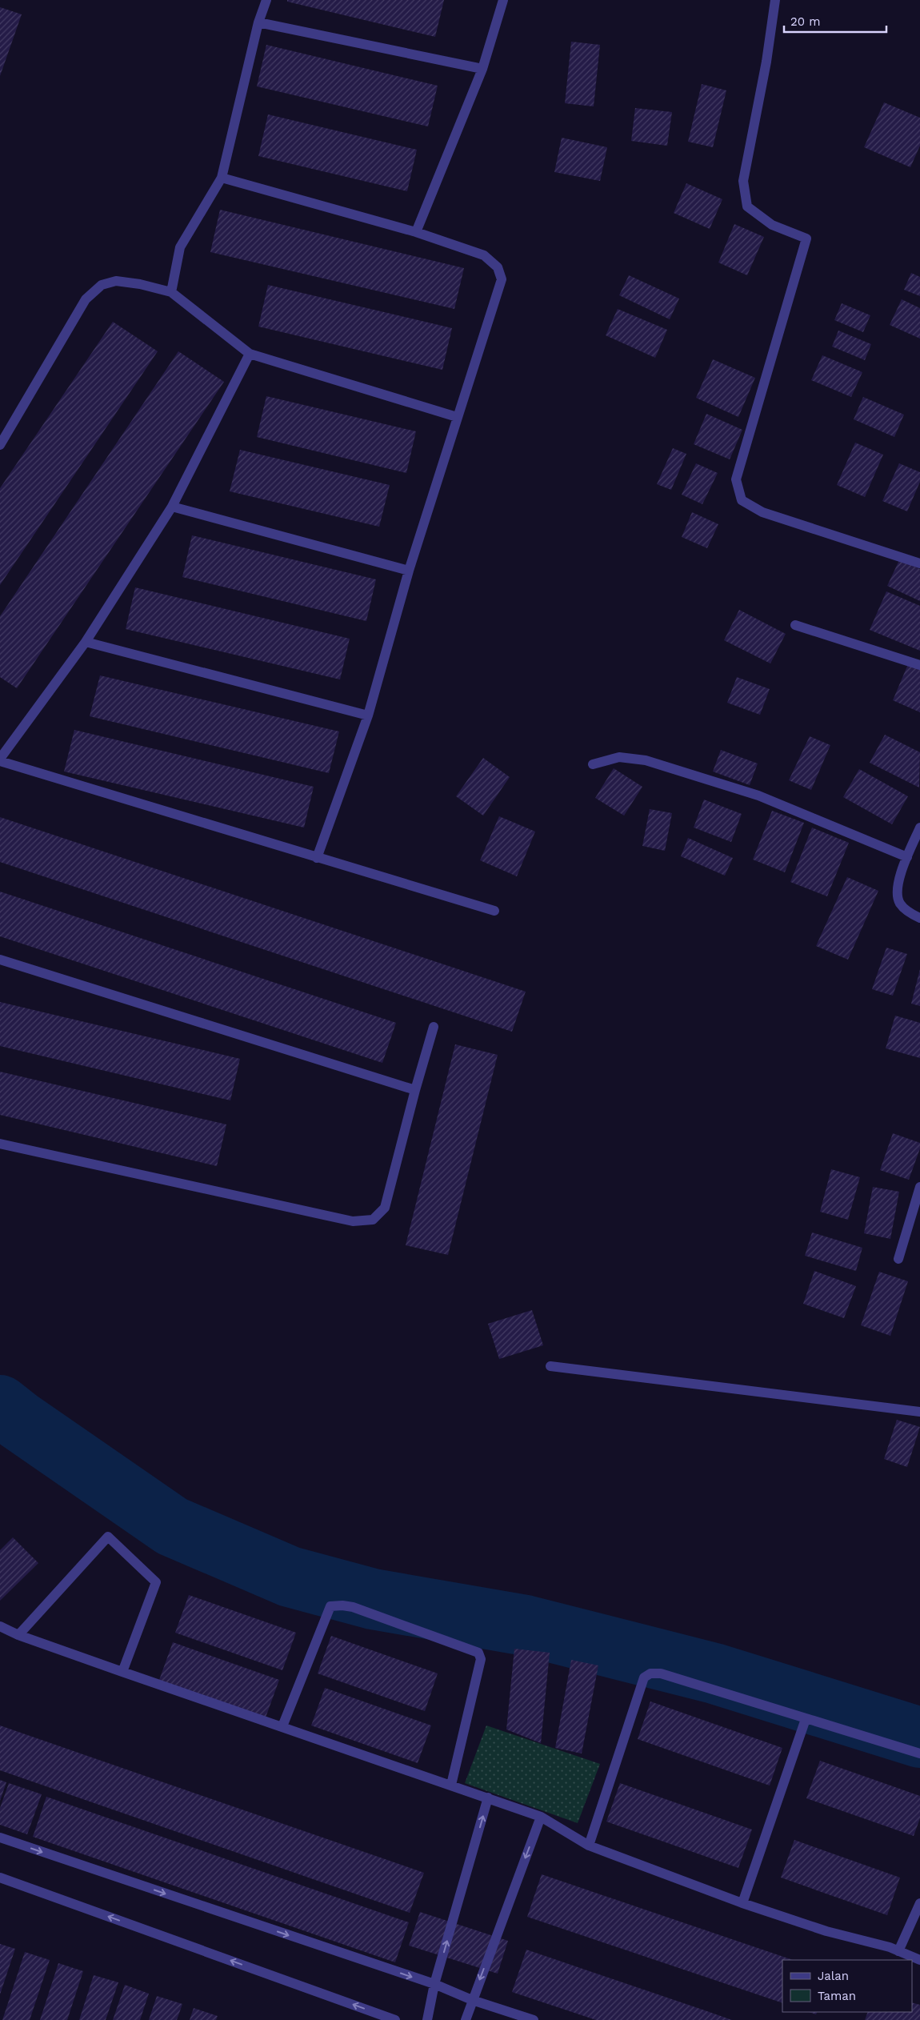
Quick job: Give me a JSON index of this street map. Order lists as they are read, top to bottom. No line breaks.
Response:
{"legend":["Jalan","Taman"],"scale_bar":"20 m"}
